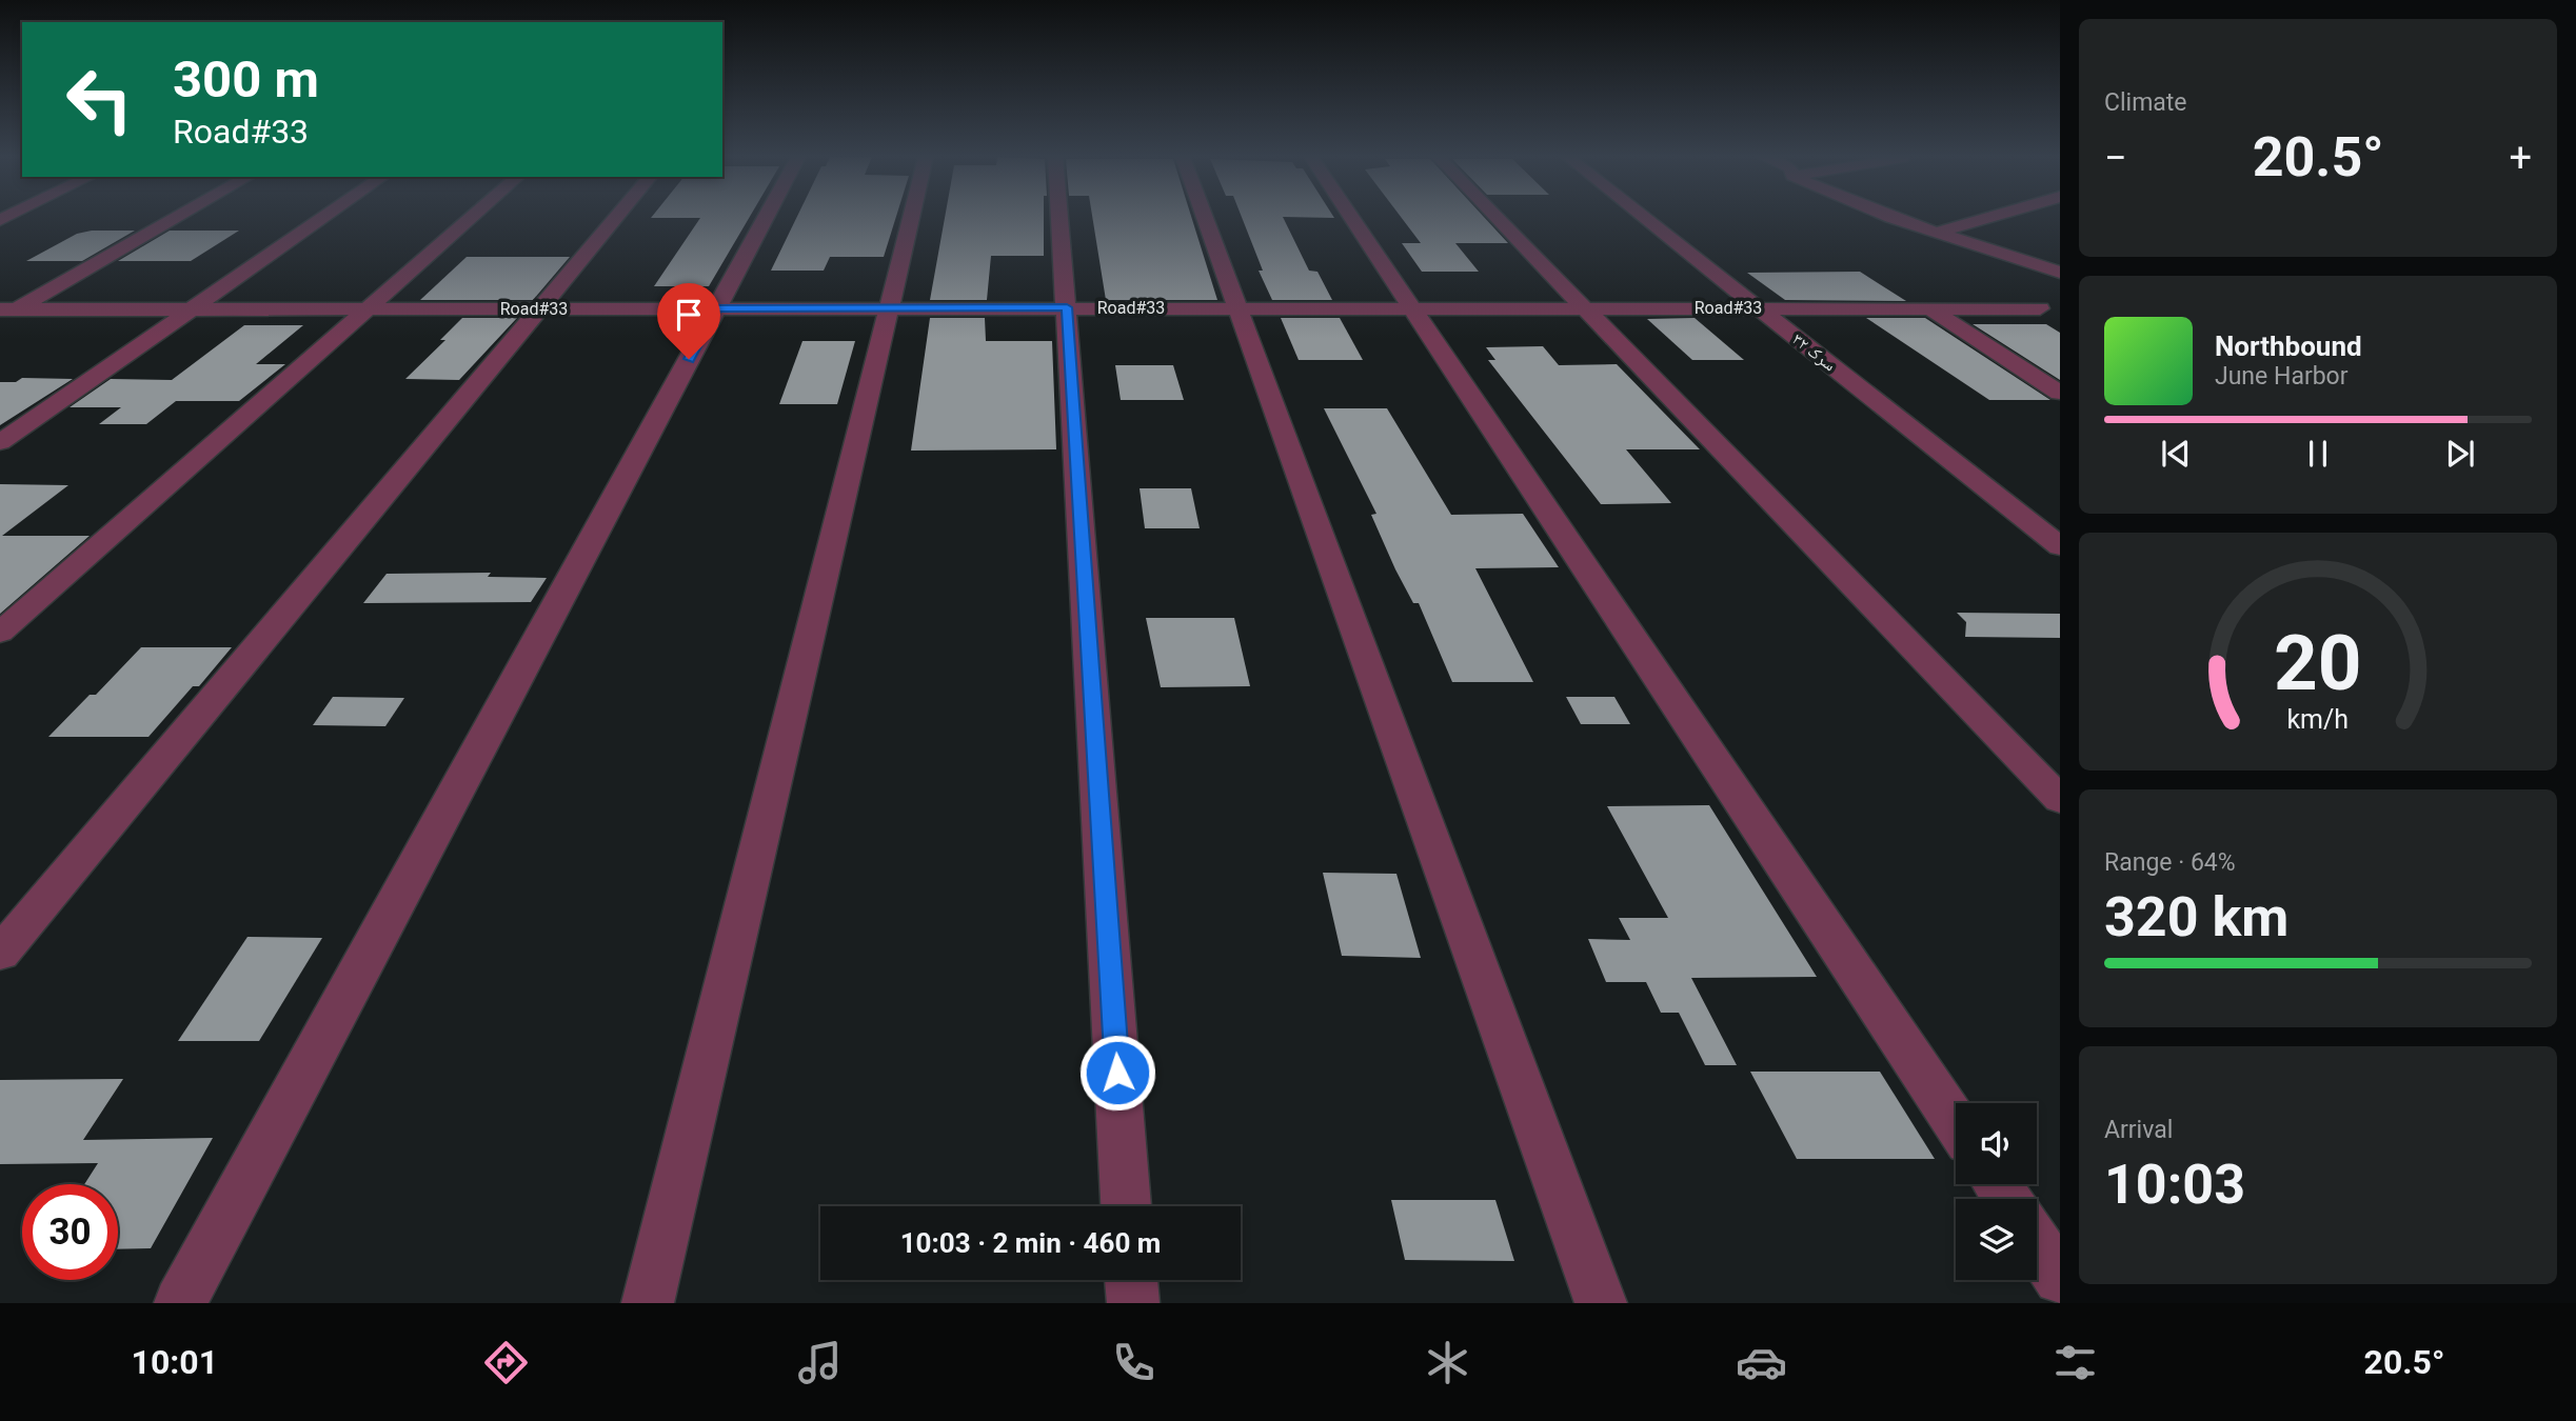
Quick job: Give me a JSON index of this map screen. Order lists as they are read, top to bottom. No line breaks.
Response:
{"streets":{"street":["Road#33","سرک ۳۲"]},"crossings":[["Road#33","سرک ۳۲"]],"page":{"tile":["Climate",["Range · 64%","320 km"],["Arrival","10:03"]],"turn":["300 m","Road#33"],"heat":["−","20.5°","+"],"song":["Northbound","June Harbor"],"limit":"30","trip":"10:03 · 2 min · 460 m","tabs":["10:01","20.5°"],"gauge":["20","km/h"]}}
